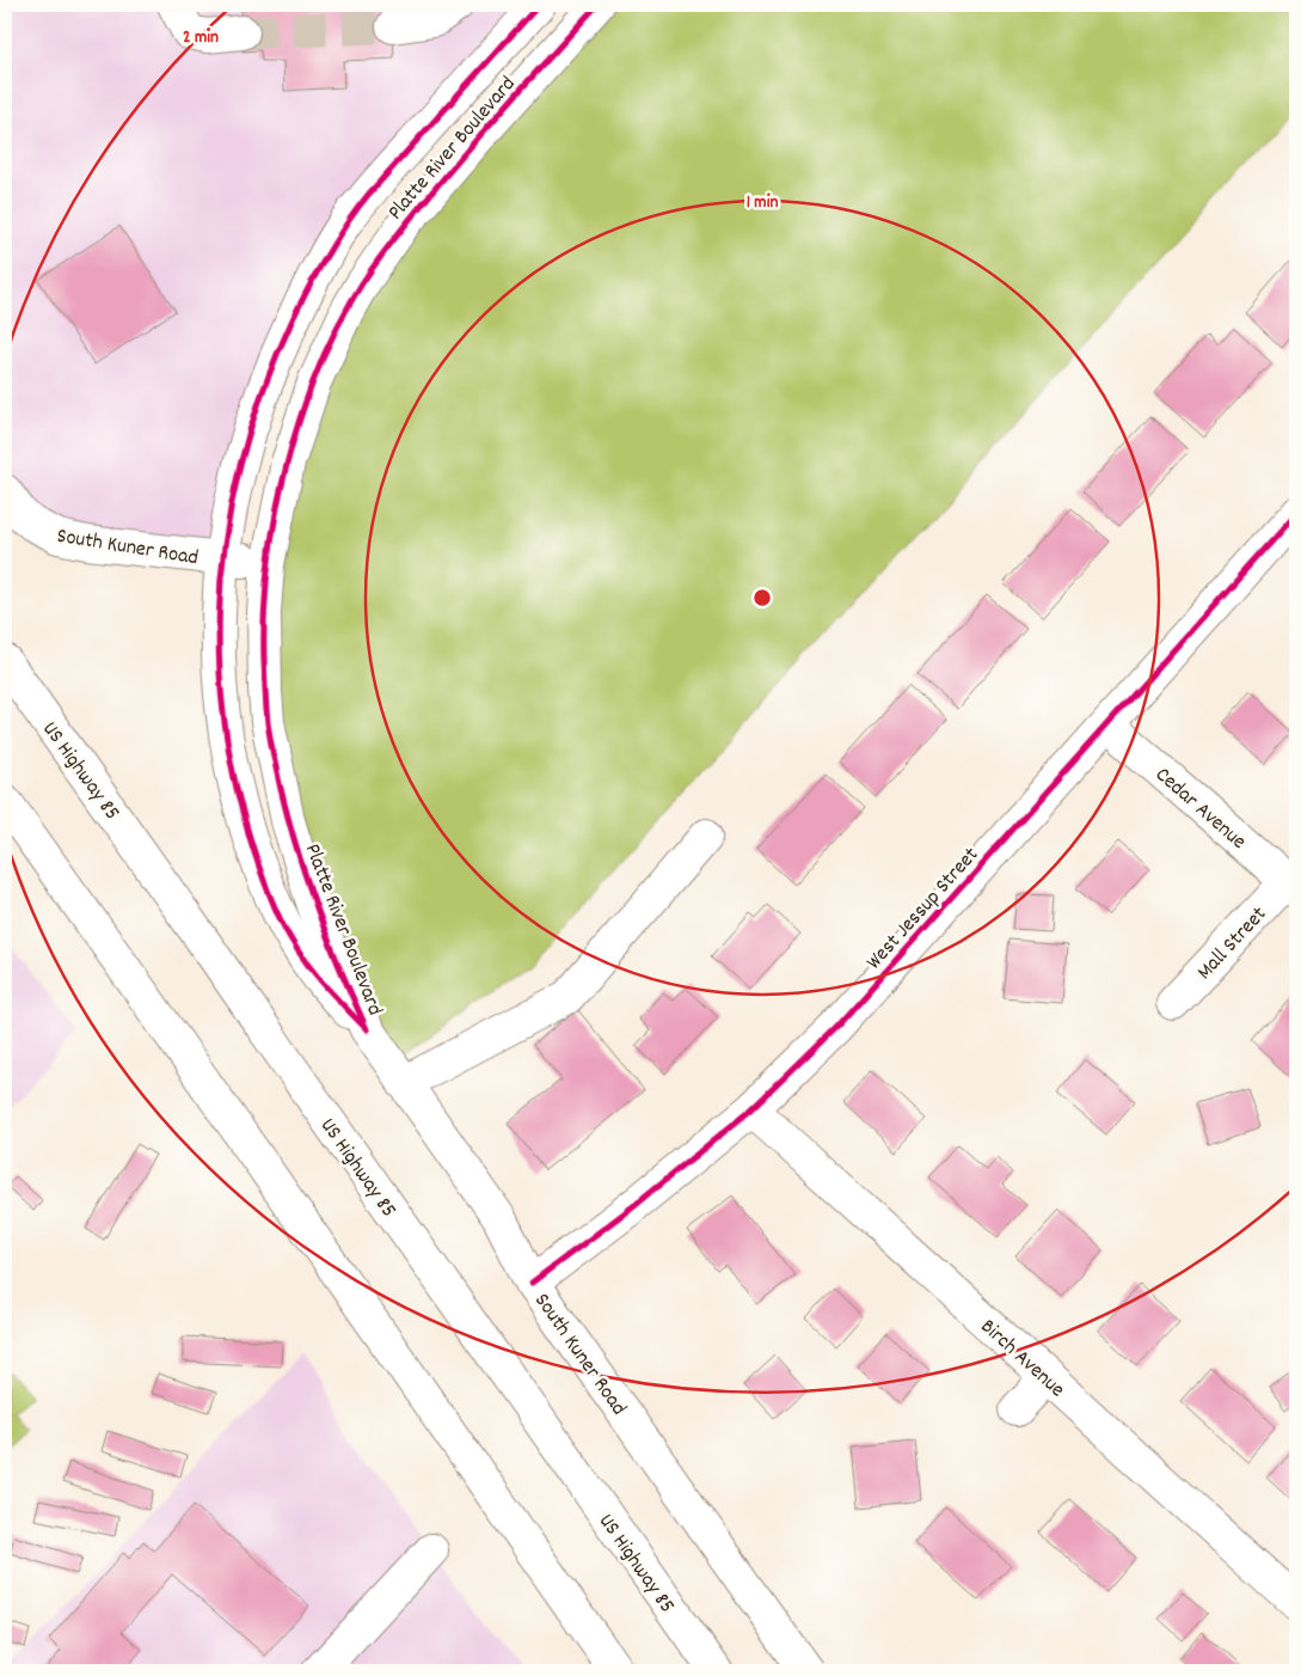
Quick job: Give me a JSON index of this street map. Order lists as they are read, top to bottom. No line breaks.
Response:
{"streets":{"main road":["Platte River Boulevard","South Kuner Road","US Highway 85","Cedar Avenue","West Jessup Street","Mall Street","Birch Avenue"]},"crossings":[["Platte River Boulevard","South Kuner Road"],["South Kuner Road","West Jessup Street"],["Cedar Avenue","West Jessup Street"],["Cedar Avenue","Mall Street"],["West Jessup Street","Birch Avenue"]],"rings":["2 min","1 min"]}
